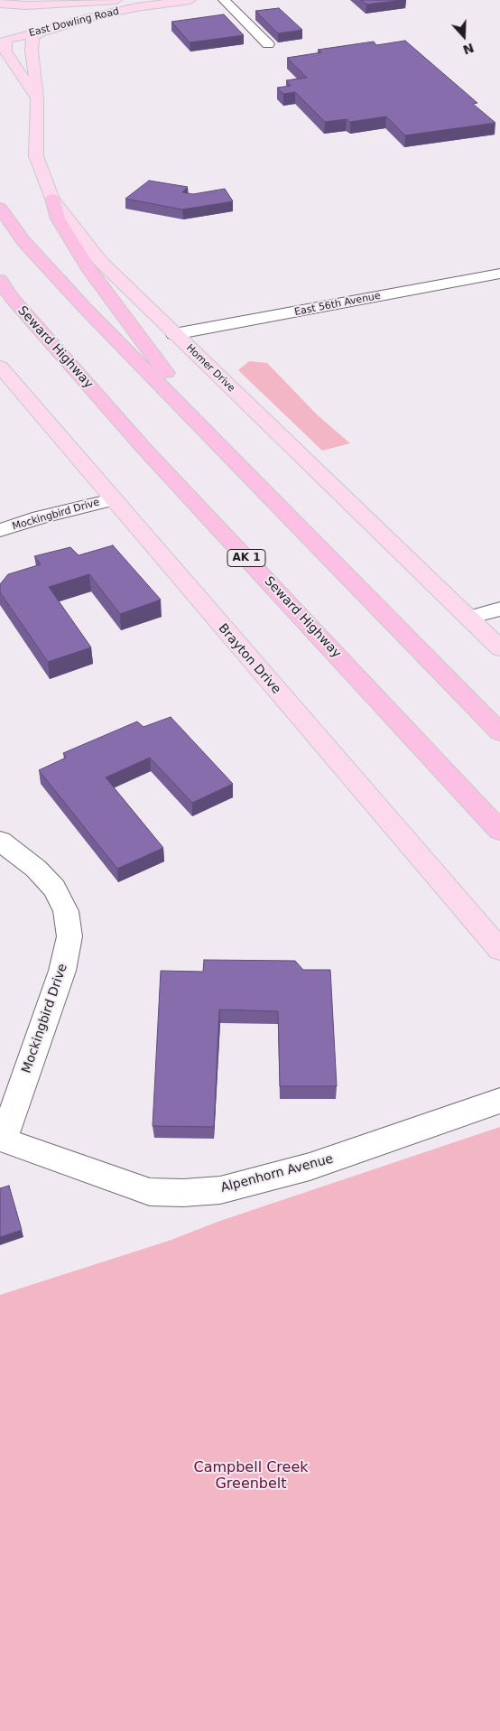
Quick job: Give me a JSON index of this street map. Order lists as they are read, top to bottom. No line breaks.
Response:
{"streets":{"highway":["Seward Highway","AK 1"],"main road":["East Dowling Road","Homer Drive","Brayton Drive"],"street":["East 56th Avenue","Mockingbird Drive","Alpenhorn Avenue"]},"crossings":[["East Dowling Road","Homer Drive"],["East 56th Avenue","Homer Drive"],["Mockingbird Drive","Brayton Drive"],["Mockingbird Drive","Alpenhorn Avenue"]],"parks":["Campbell Creek Greenbelt"],"north":"bottom"}
